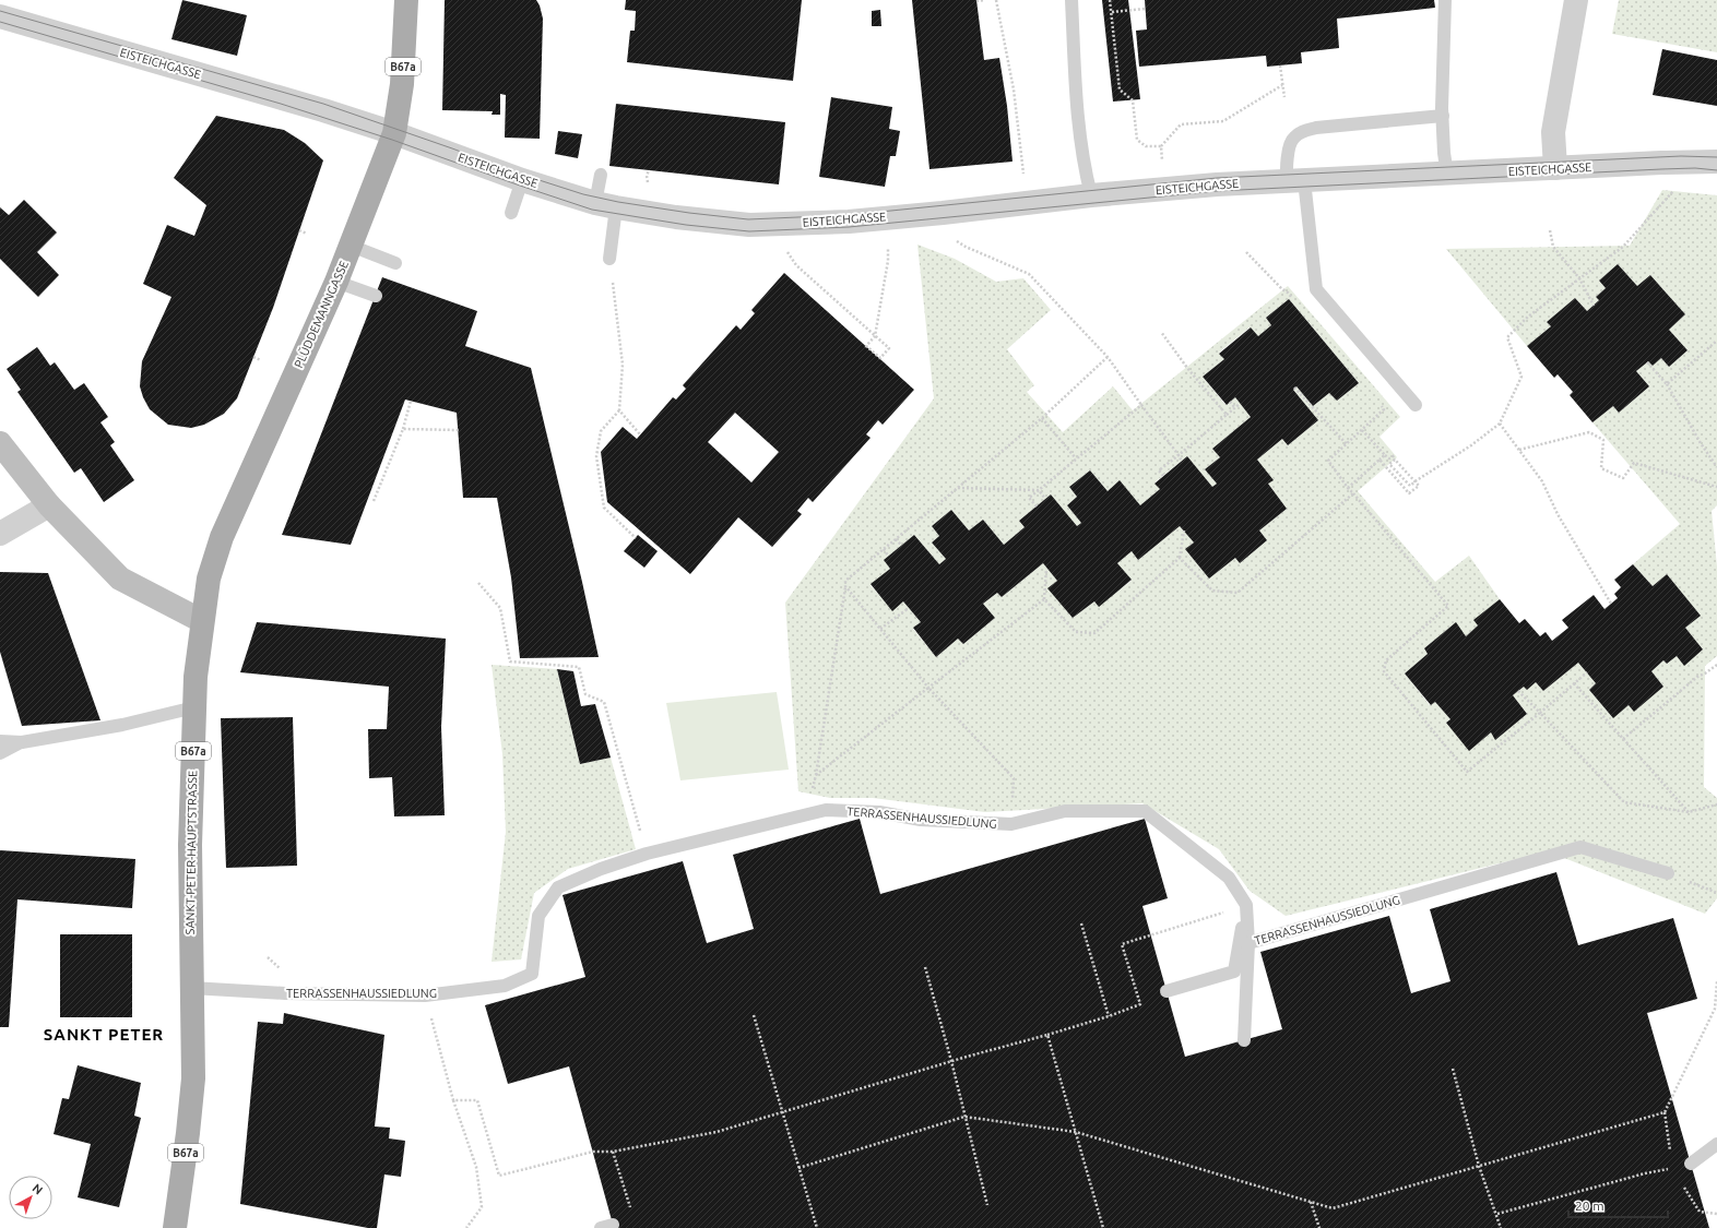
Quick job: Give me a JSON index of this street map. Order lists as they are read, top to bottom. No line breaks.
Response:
{"streets":{"main road":["B67a","PLÜDDEMANNGASSE","SANKT-PETER-HAUPTSTRASSE"],"street":["EISTEICHGASSE"],"lane":["TERRASSENHAUSSIEDLUNG"]},"crossings":[["EISTEICHGASSE","PLÜDDEMANNGASSE"],["PLÜDDEMANNGASSE","SANKT-PETER-HAUPTSTRASSE"],["TERRASSENHAUSSIEDLUNG","SANKT-PETER-HAUPTSTRASSE"]],"districts":["SANKT PETER"],"scale_bar":"20 m","north":"top right"}
